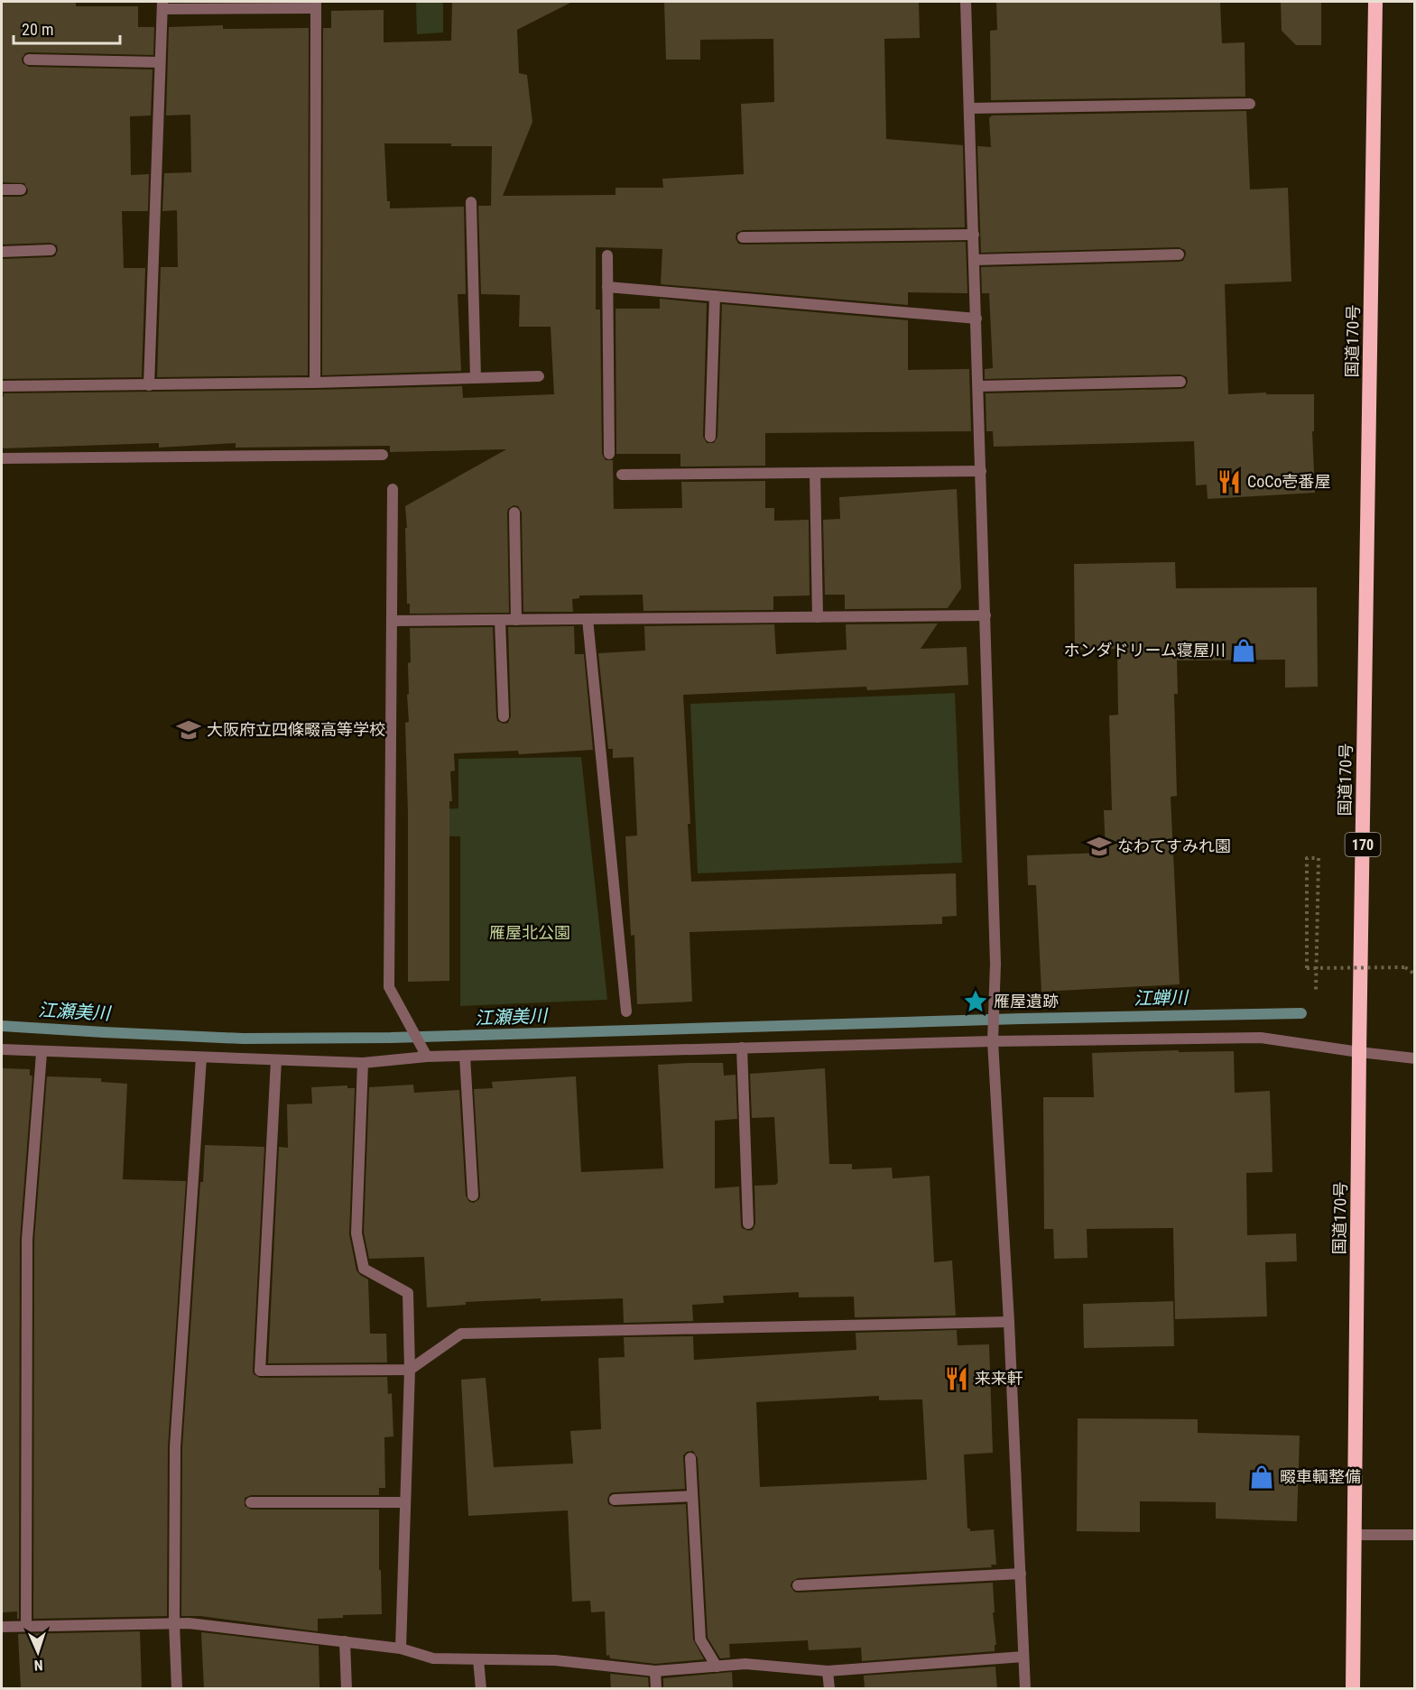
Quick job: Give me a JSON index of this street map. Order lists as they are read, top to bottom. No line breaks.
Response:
{"streets":{"highway":["国道170号","170"]},"water":["江蝉川","江瀬美川"],"parks":["雁屋北公園"],"places":{"restaurant":["CoCo壱番屋","来来軒"],"shop":["ホンダドリーム寝屋川","畷車輌整備"],"school or university":["大阪府立四條畷高等学校","なわてすみれ園"],"place":["雁屋遺跡"]},"scale_bar":"20 m","north":"bottom"}
